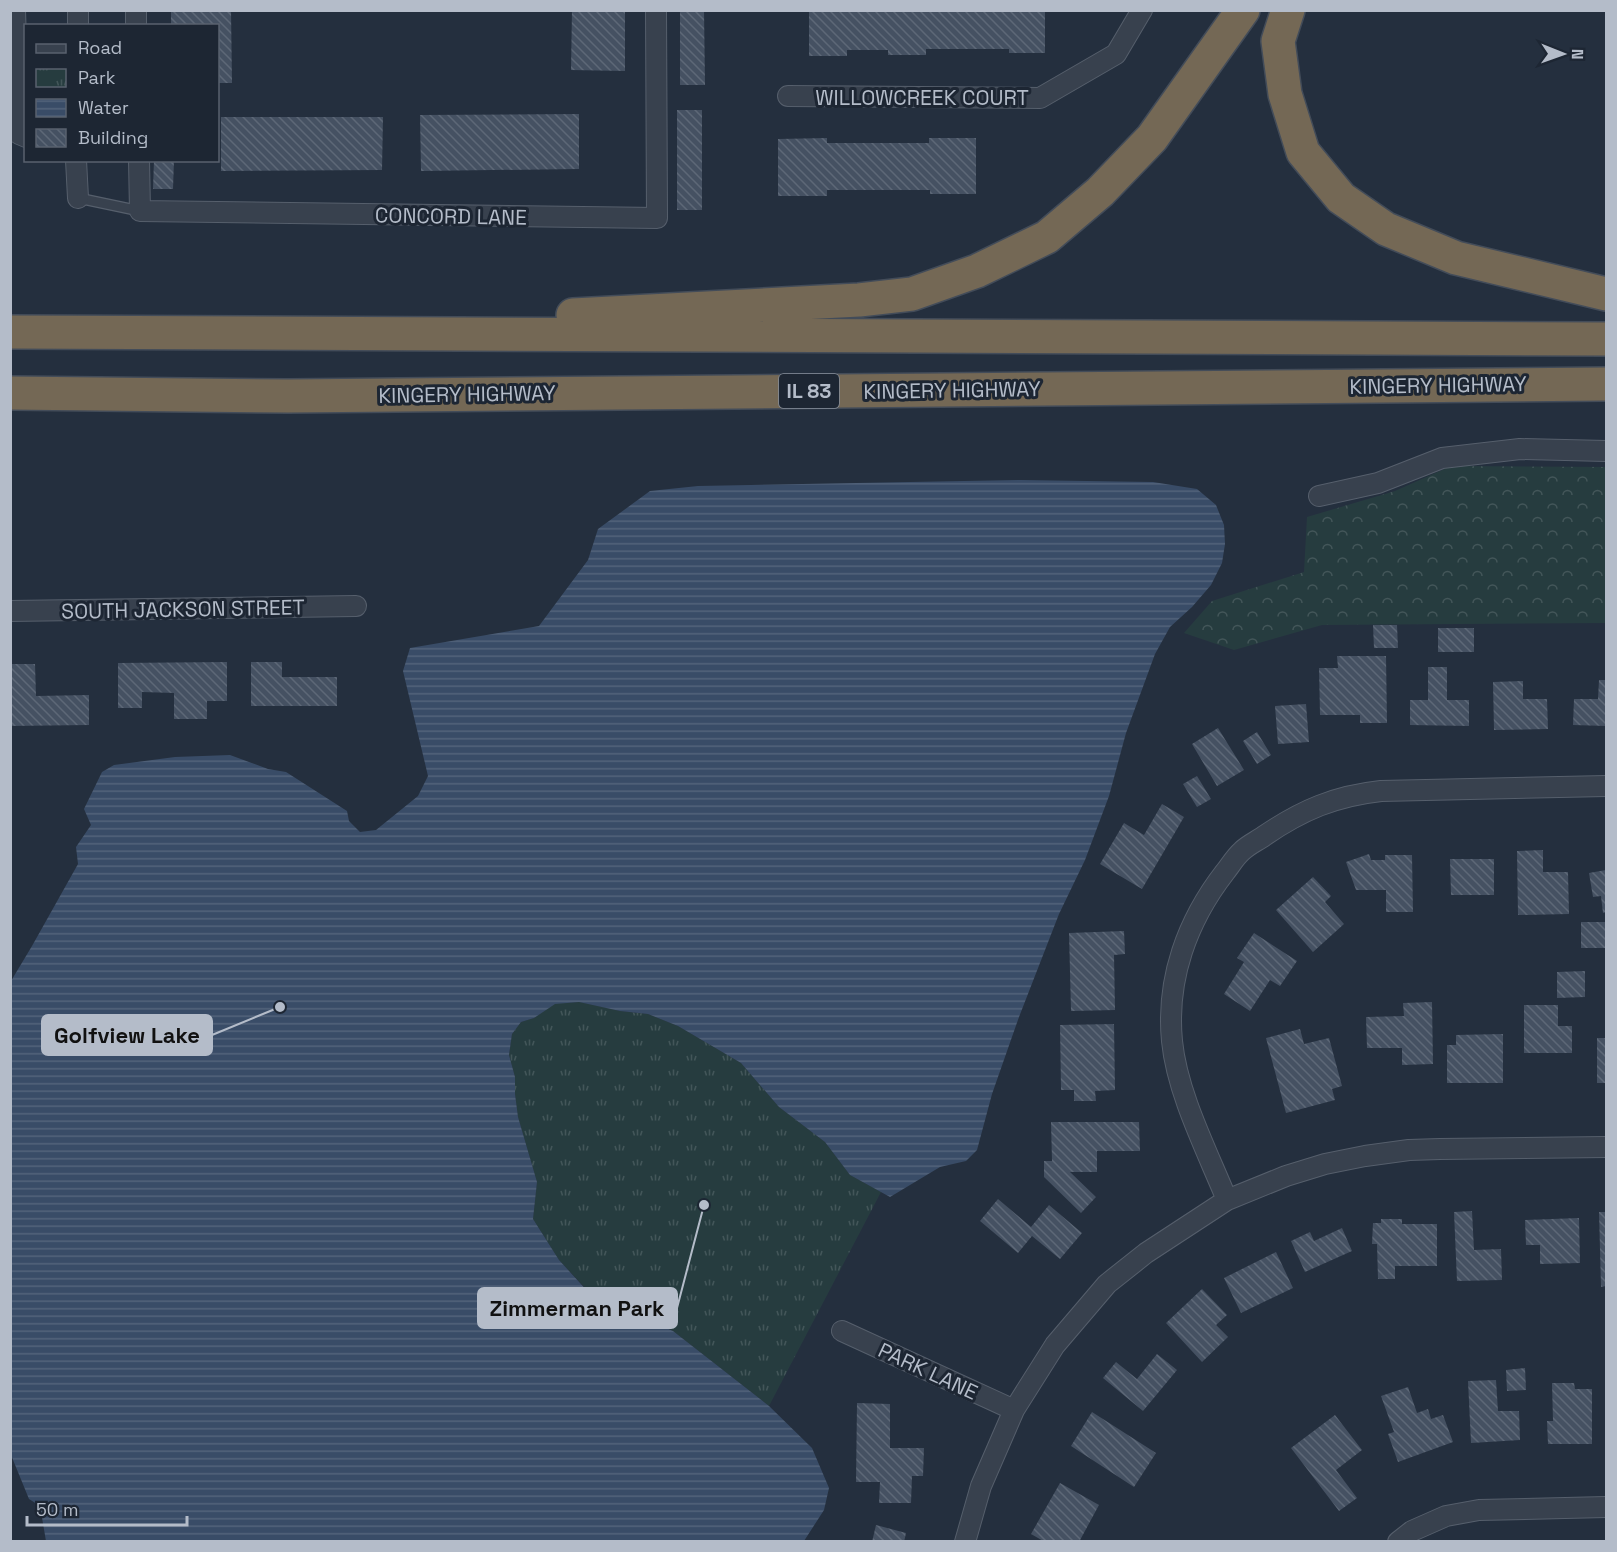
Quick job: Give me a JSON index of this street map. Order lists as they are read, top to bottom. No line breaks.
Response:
{"streets":{"highway":["KINGERY HIGHWAY","IL 83"],"street":["WILLOWCREEK COURT","CONCORD LANE","SOUTH JACKSON STREET","PARK LANE"]},"places":["Golfview Lake","Zimmerman Park"],"legend":["Road","Park","Water","Building"],"scale_bar":"50 m","north":"right"}
